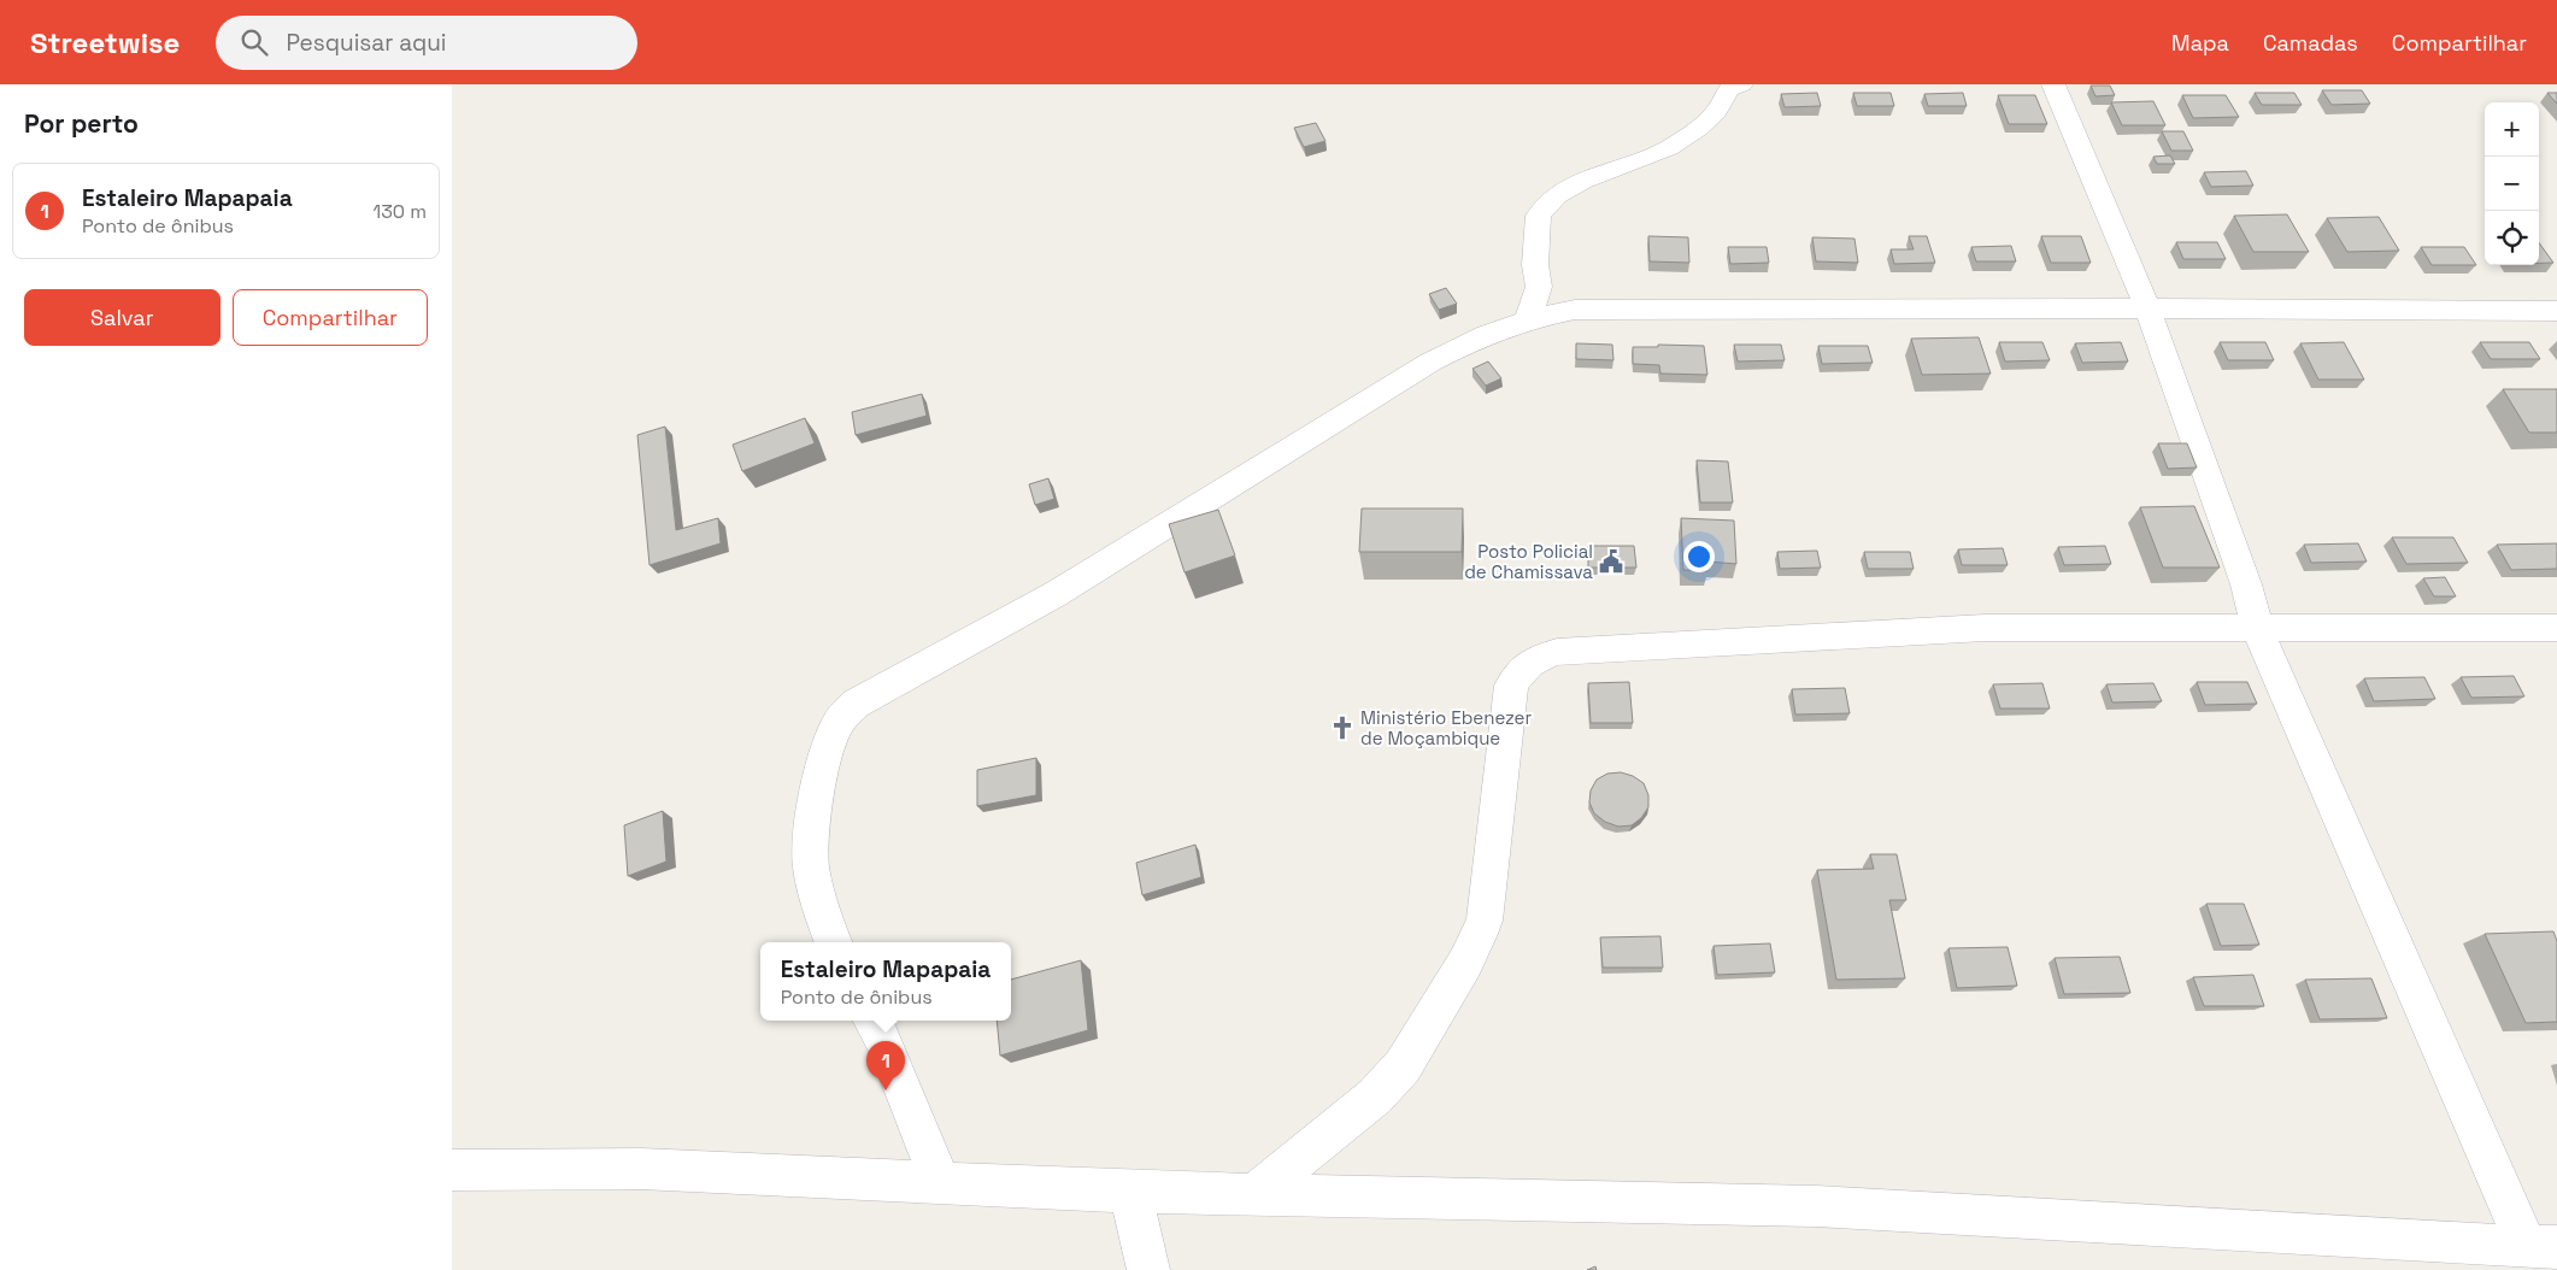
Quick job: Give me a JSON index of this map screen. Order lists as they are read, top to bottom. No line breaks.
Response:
{"places":{"public building":["Posto Policial de Chamissava"],"church":["Ministério Ebenezer de Moçambique"]},"page":{"header":"Streetwise","search":"Pesquisar aqui","nav":["Mapa","Camadas","Compartilhar"],"heading":"Por perto","map_buttons":["+","−"],"list":[{"mark":"1","name":"Estaleiro Mapapaia","note":"Ponto de ônibus","value":"130 m"}],"buttons":["Salvar","Compartilhar"],"popup":["Estaleiro Mapapaia","Ponto de ônibus"],"pins":"1"}}
